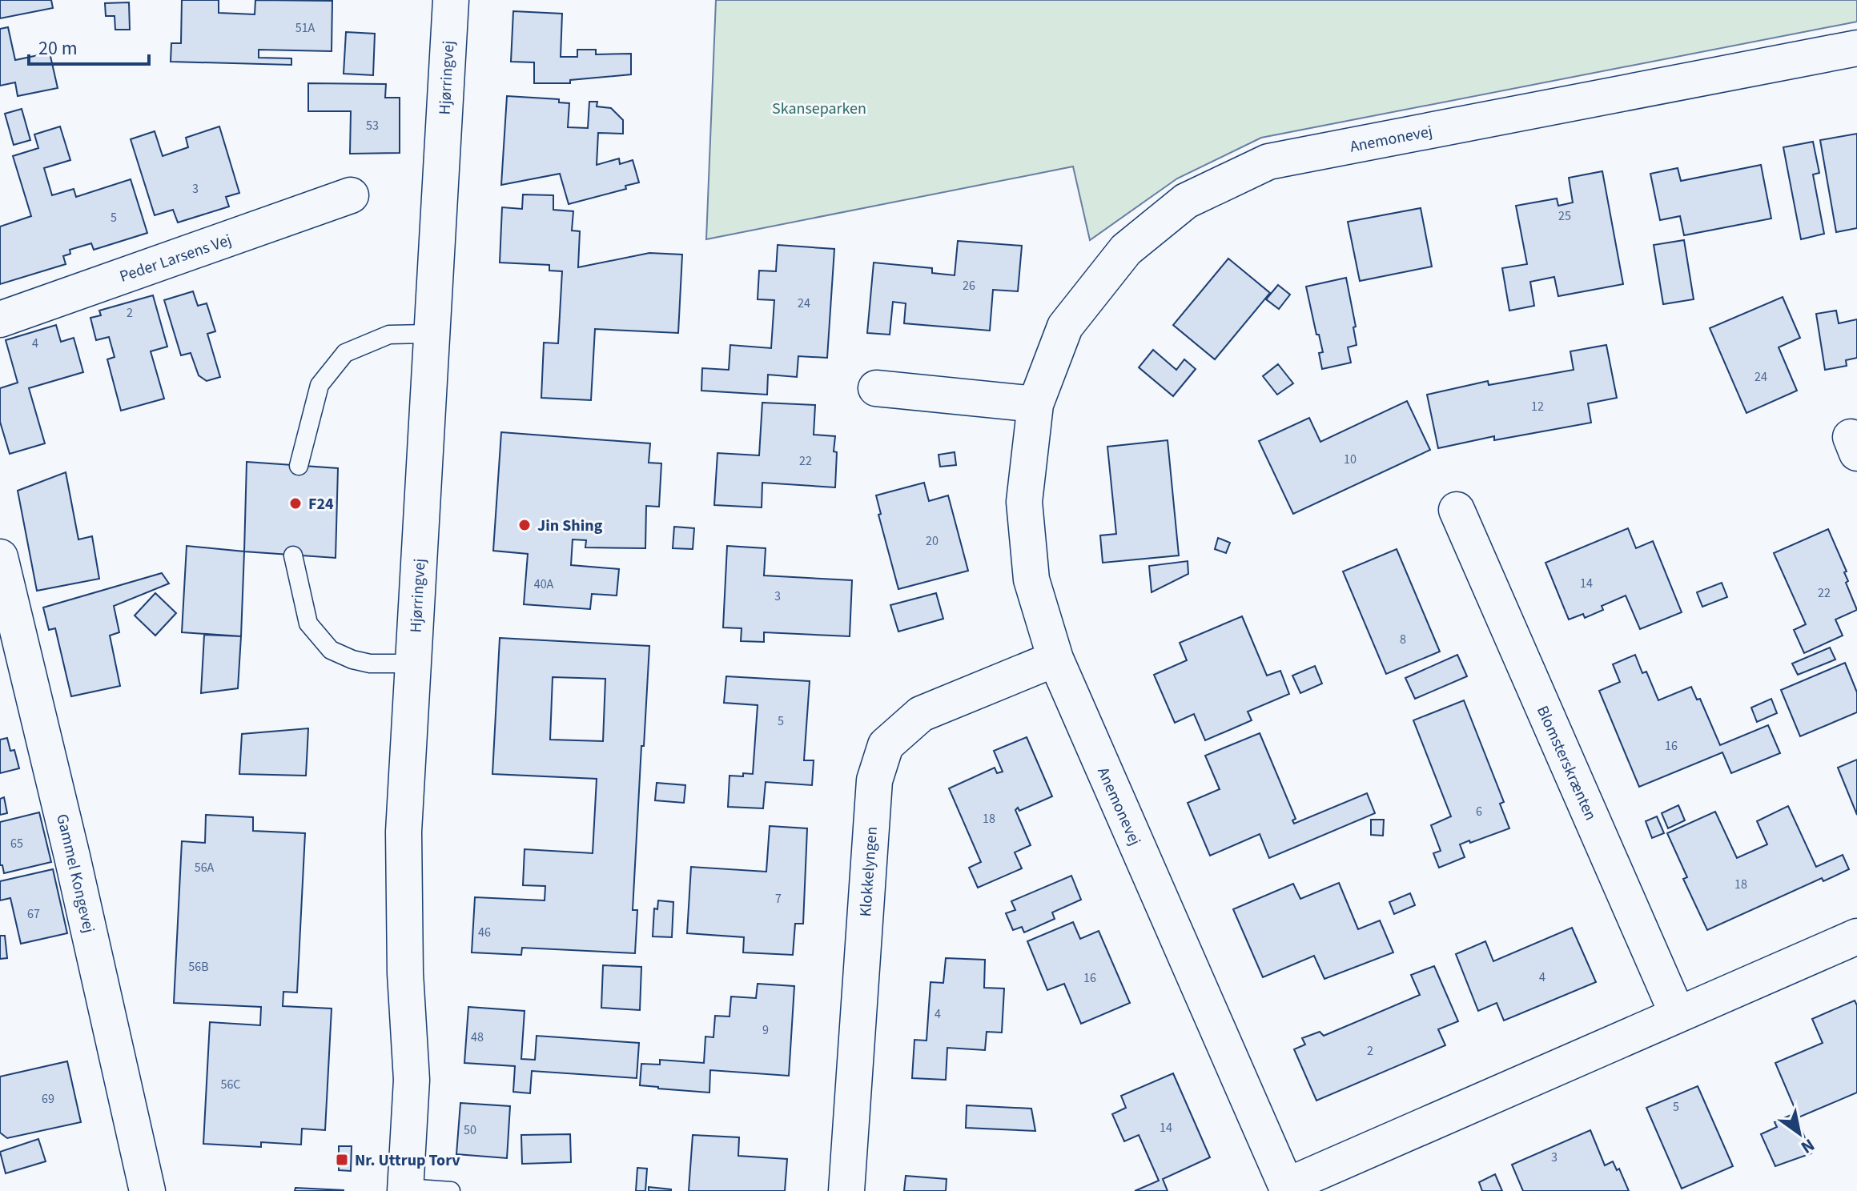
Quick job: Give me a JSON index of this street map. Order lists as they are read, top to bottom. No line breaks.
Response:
{"streets":{"street":["Hjørringvej","Anemonevej","Peder Larsens Vej","Blomsterskrænten","Klokkelyngen","Gammel Kongevej"]},"crossings":[["Anemonevej","Klokkelyngen"]],"parks":["Skanseparken"],"places":{"other":["F24","Jin Shing"],"transit":["Nr. Uttrup Torv"]},"house_numbers":["51A","53","3","25","5","26","24","2","4","24","12","10","22","20","14","40A","22","3","8","5","16","6","18","65","56A","18","7","67","46","56B","4","16","4","9","48","2","56C","69","5","14","50","3"],"scale_bar":"20 m","north":"bottom right"}
